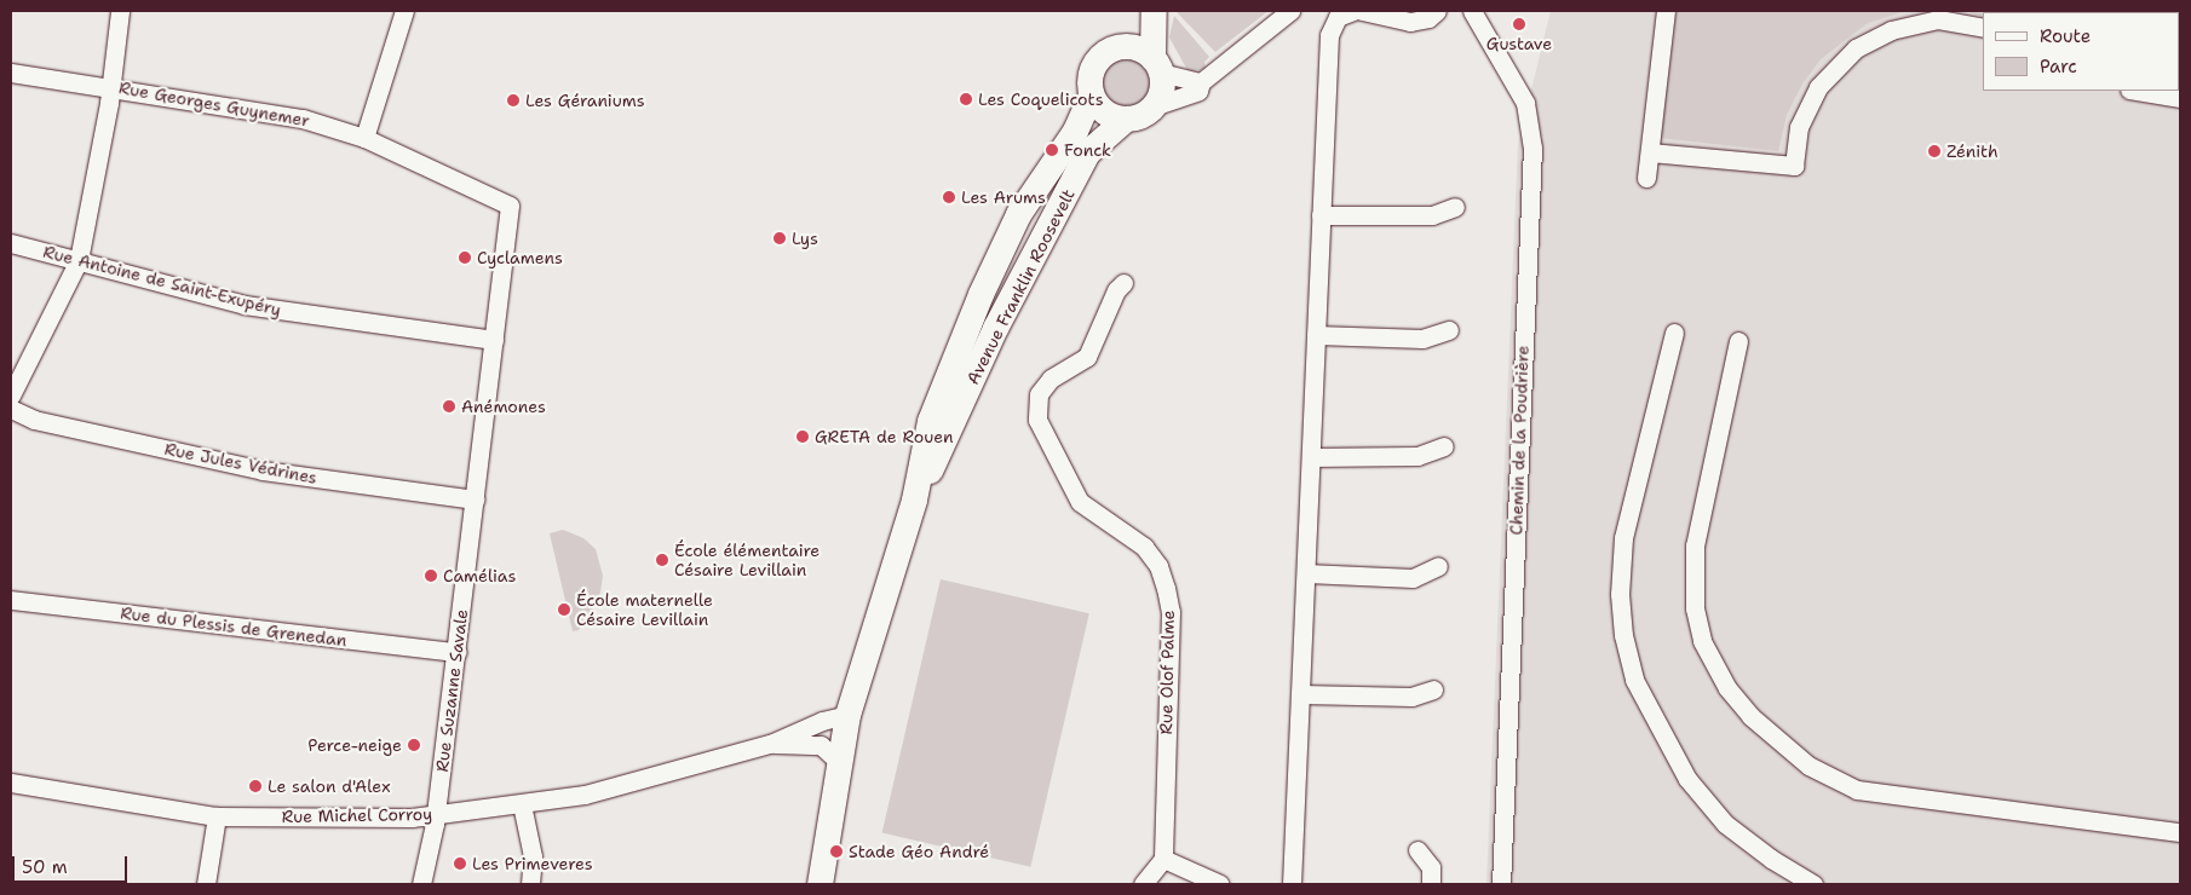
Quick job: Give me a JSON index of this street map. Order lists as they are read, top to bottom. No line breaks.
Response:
{"streets":{"street":["Rue Georges Guynemer","Rue Antoine de Saint-Exupéry","Avenue Franklin Roosevelt","Chemin de la Poudrière","Rue Jules Védrines","Rue du Plessis de Grenedan","Rue Olof Palme","Rue Suzanne Savale","Rue Michel Corroy"]},"crossings":[["Rue Georges Guynemer","Rue Suzanne Savale"],["Rue Antoine de Saint-Exupéry","Rue Suzanne Savale"],["Avenue Franklin Roosevelt","Rue Michel Corroy"],["Rue Jules Védrines","Rue Suzanne Savale"],["Rue du Plessis de Grenedan","Rue Suzanne Savale"],["Rue Suzanne Savale","Rue Michel Corroy"]],"places":["Gustave","Les Coquelicots","Les Géraniums","Fonck","Zénith","Les Arums","Lys","Cyclamens","Anémones","GRETA de Rouen","École élémentaire Césaire Levillain","Camélias","École maternelle Césaire Levillain","Perce-neige","Le salon d'Alex","Stade Géo André","Les Primeveres"],"legend":["Route","Parc"],"scale_bar":"50 m"}
